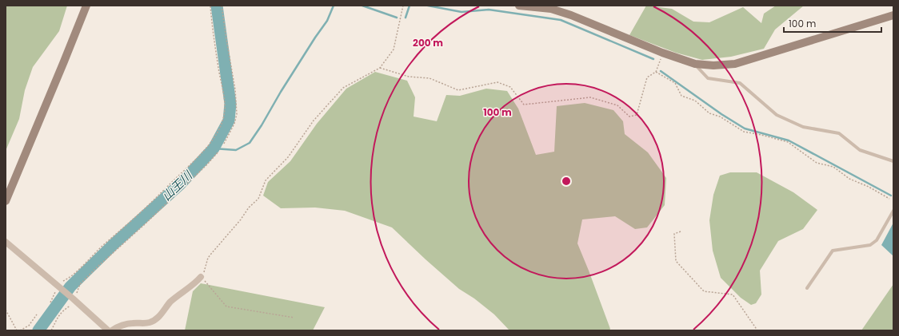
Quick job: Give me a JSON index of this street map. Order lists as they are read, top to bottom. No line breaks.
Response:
{"water":["山王川"],"scale_bar":"100 m","rings":["200 m","100 m"]}
